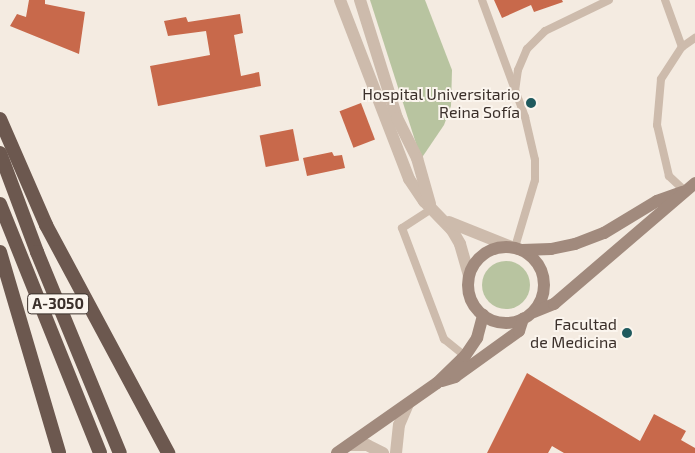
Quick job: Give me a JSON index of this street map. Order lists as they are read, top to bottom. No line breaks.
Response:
{"streets":{"highway":["A-3050"]},"places":["Hospital Universitario Reina Sofía","Facultad de Medicina"]}
